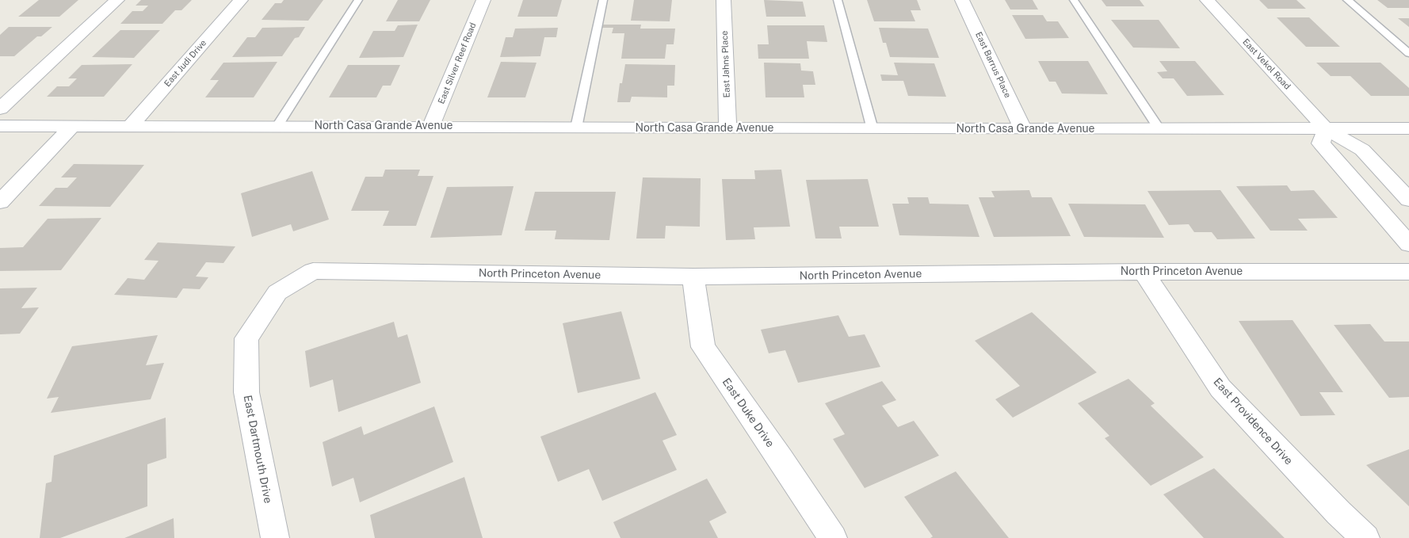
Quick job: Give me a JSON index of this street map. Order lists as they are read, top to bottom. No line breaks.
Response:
{"streets":{"street":["East Judi Drive","East Silver Reef Road","East Jahns Place","East Vekol Road","East Barrus Place","North Casa Grande Avenue","North Princeton Avenue","East Duke Drive","East Providence Drive","East Dartmouth Drive"]},"crossings":[["East Judi Drive","North Casa Grande Avenue"],["East Silver Reef Road","North Casa Grande Avenue"],["East Jahns Place","North Casa Grande Avenue"],["East Vekol Road","North Casa Grande Avenue"],["East Barrus Place","North Casa Grande Avenue"],["North Princeton Avenue","East Duke Drive"],["North Princeton Avenue","East Providence Drive"],["North Princeton Avenue","East Dartmouth Drive"]]}
